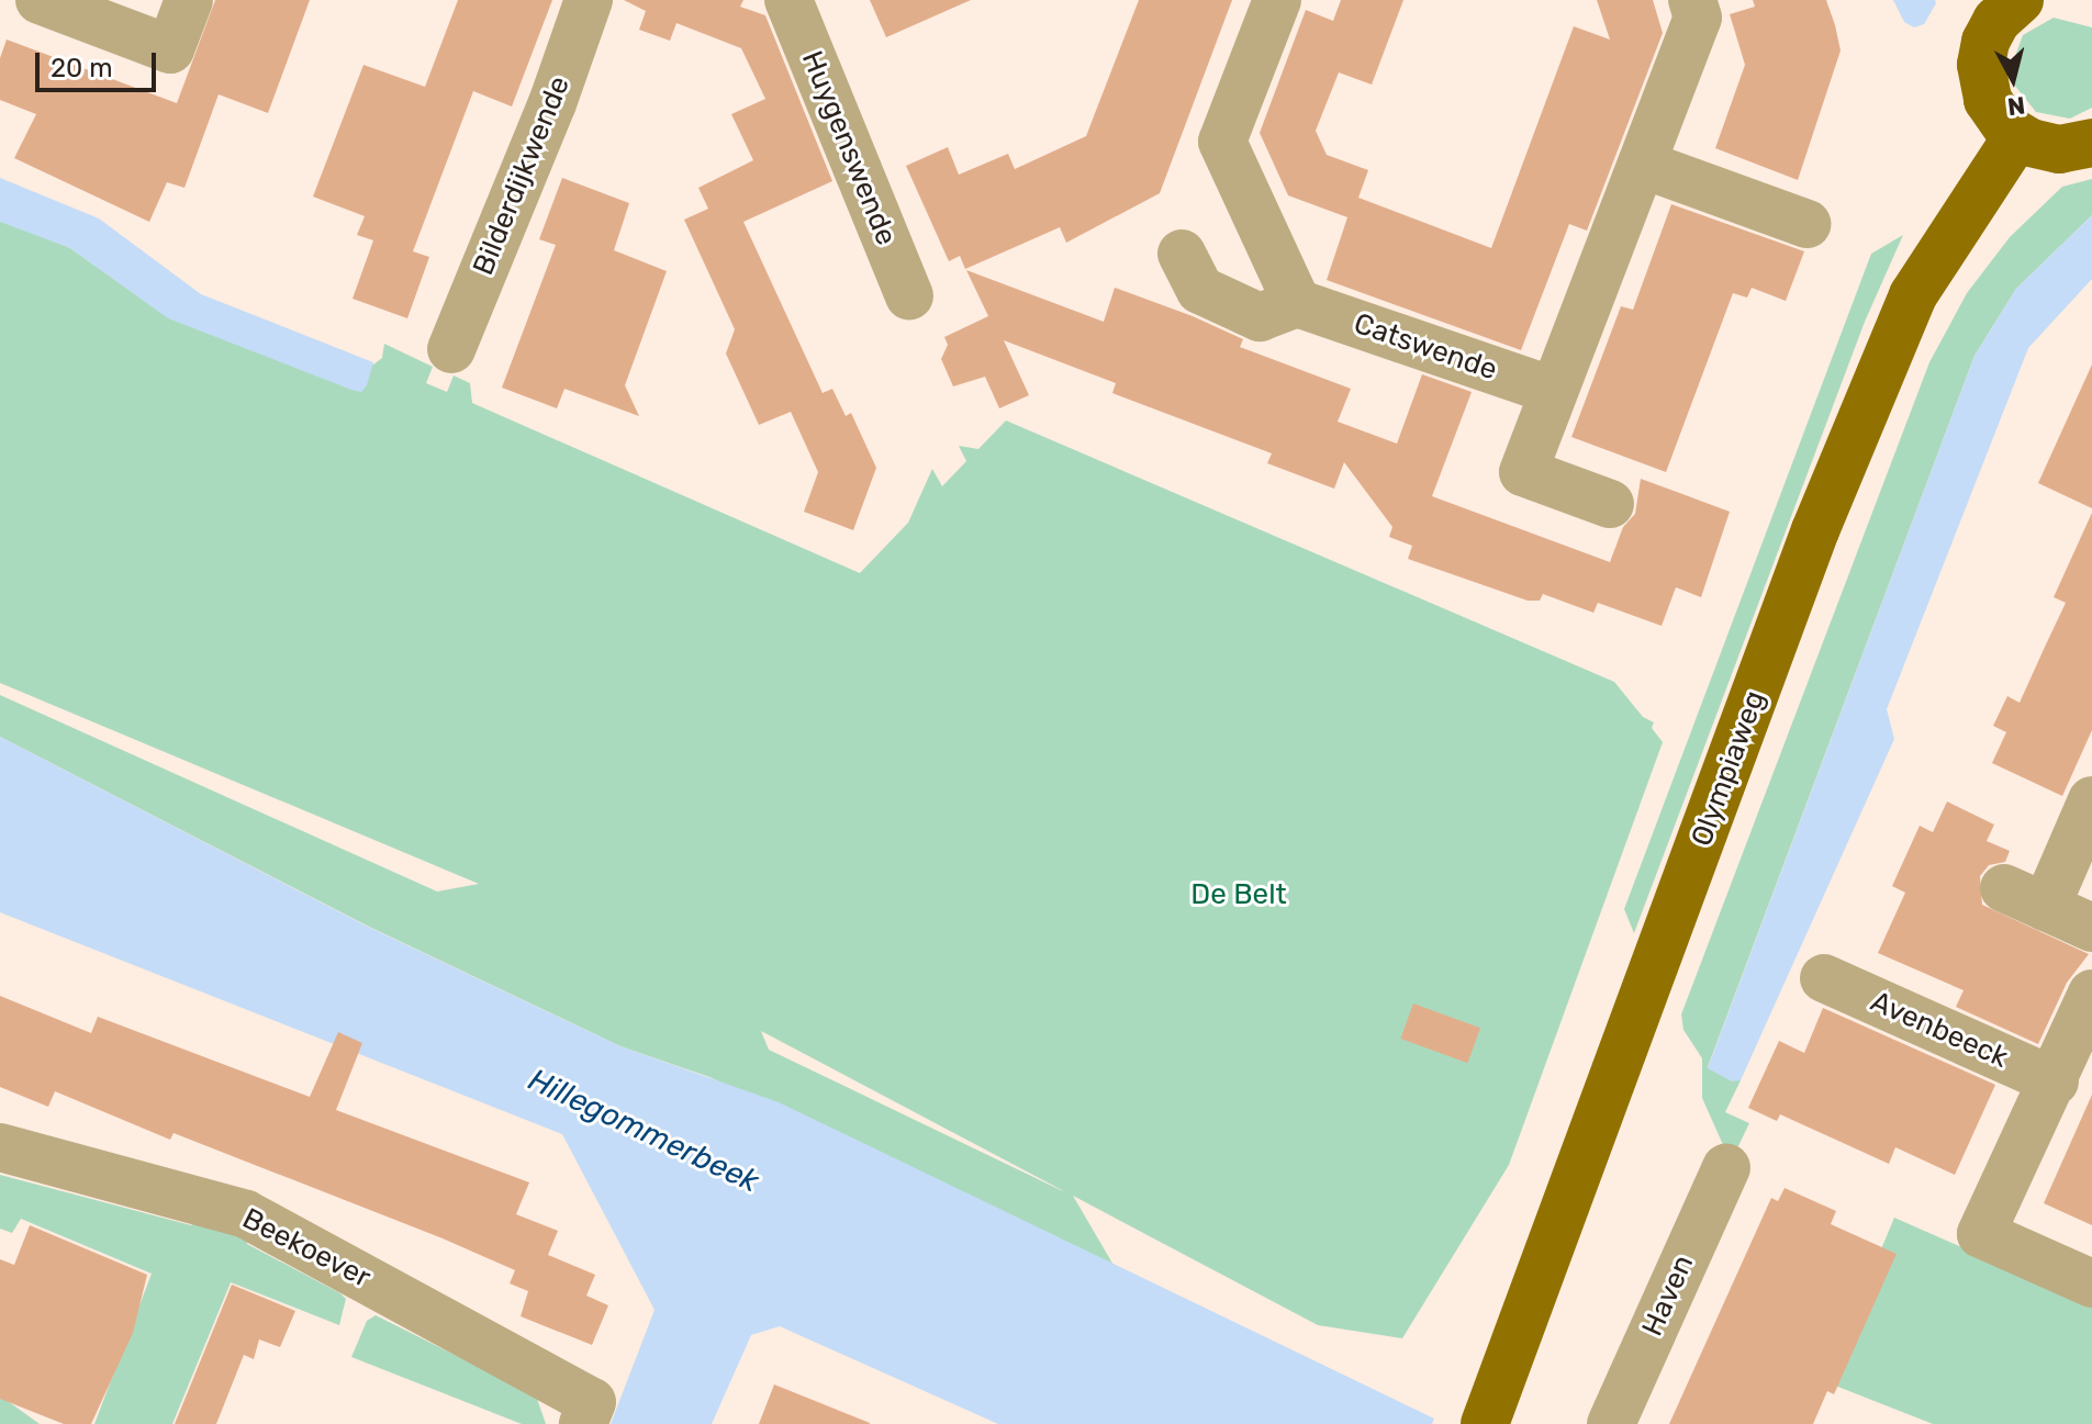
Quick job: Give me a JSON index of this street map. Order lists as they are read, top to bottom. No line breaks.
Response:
{"streets":{"main road":["Olympiaweg"],"street":["Huygenswende","Bilderdijkwende","Catswende","Avenbeeck","Beekoever","Haven"]},"water":["Hillegommerbeek"],"parks":["De Belt"],"scale_bar":"20 m","north":"bottom"}
